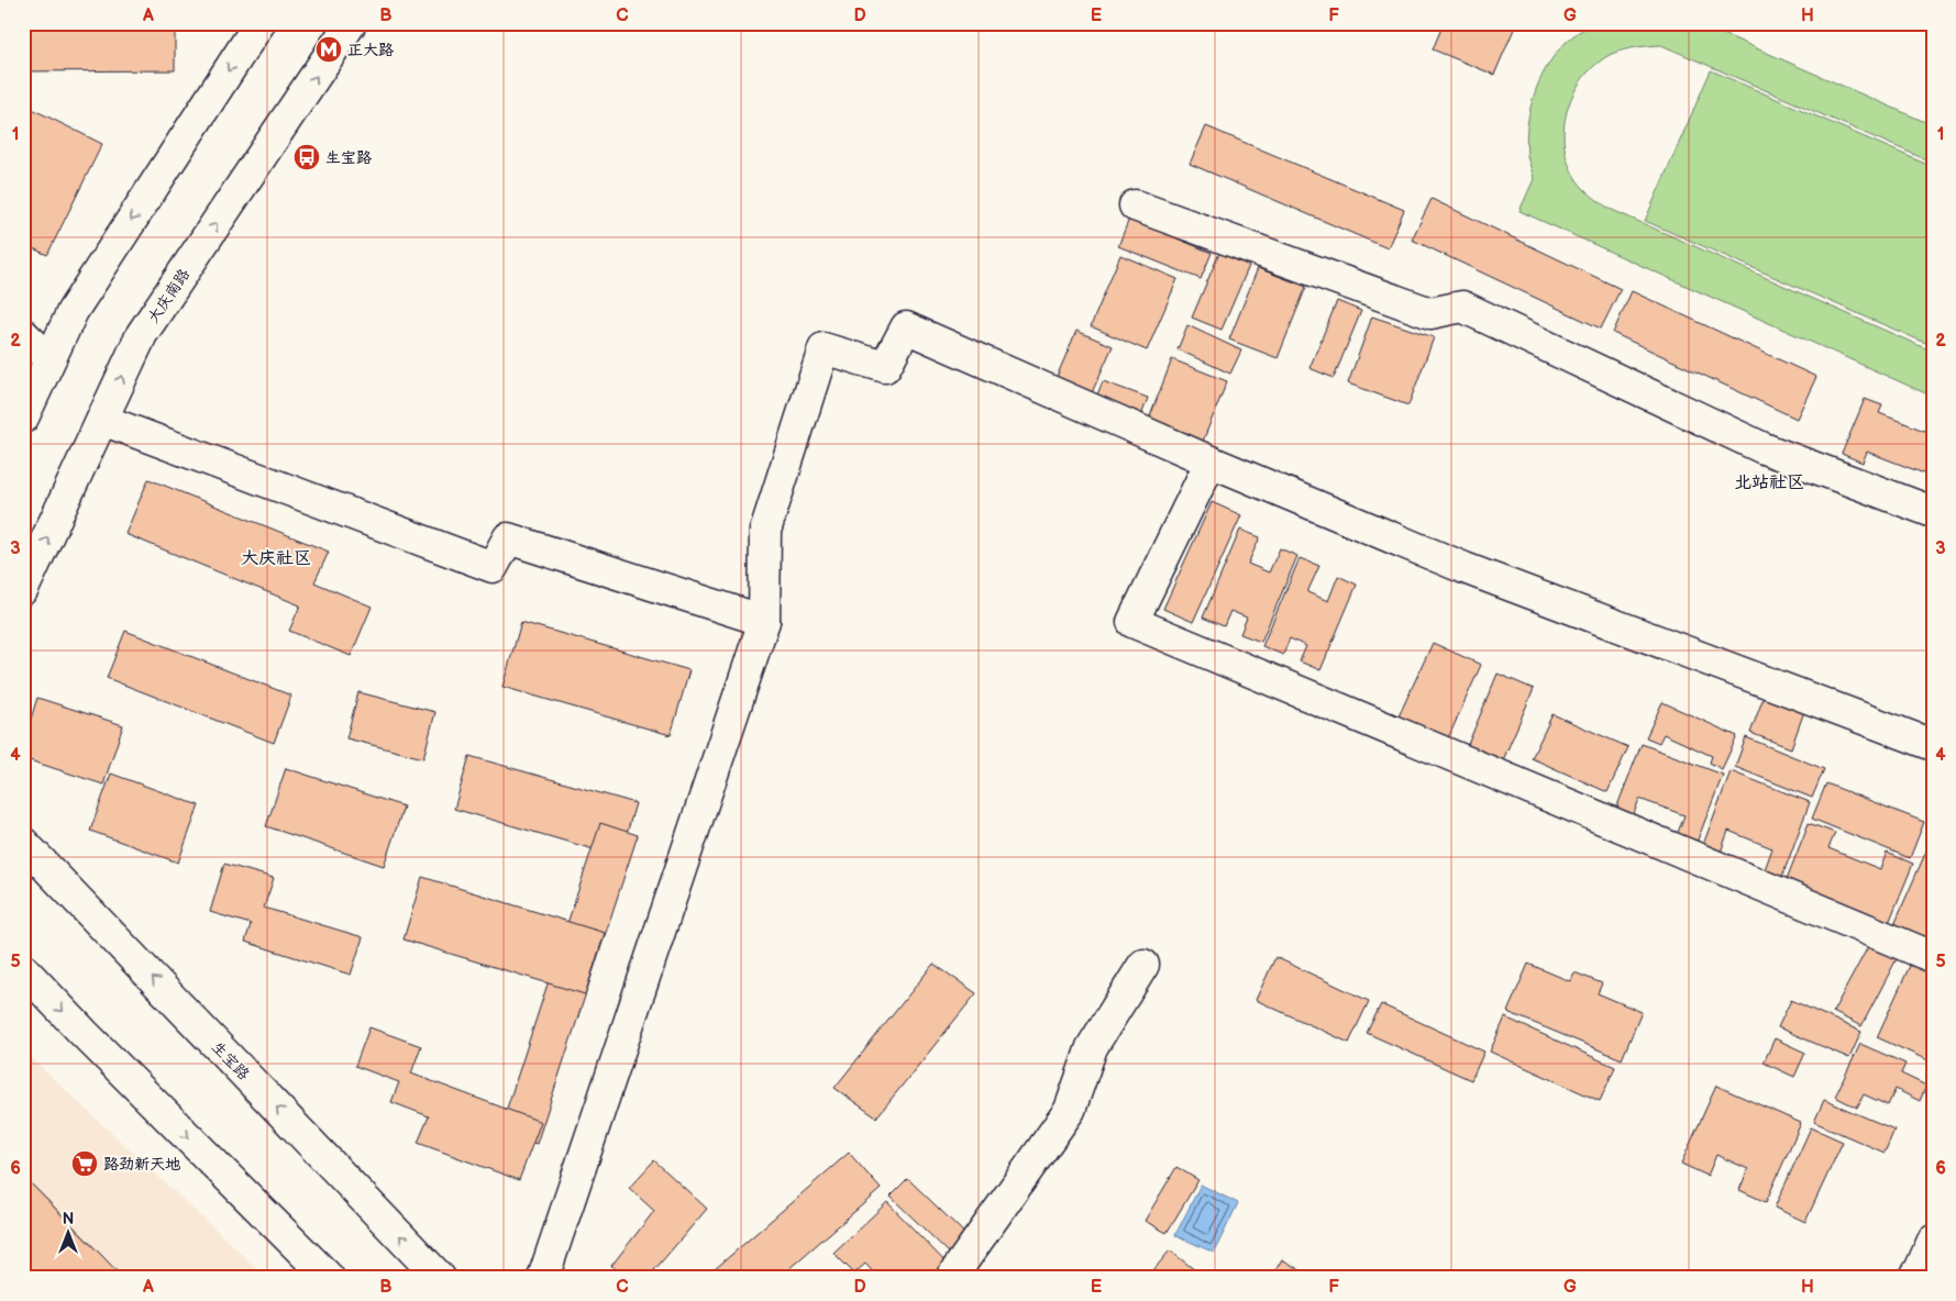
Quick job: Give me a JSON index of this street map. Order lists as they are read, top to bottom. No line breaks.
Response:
{"streets":{"street":["大庆南路","生宝路"]},"districts":["北站社区","大庆社区"],"places":{"metro station":["正大路"],"bus stop":["生宝路"],"supermarket":["路劲新天地"]},"north":"top","grid":{"columns":["A","B","C","D","E","F","G","H"],"rows":["1","2","3","4","5","6"]}}
